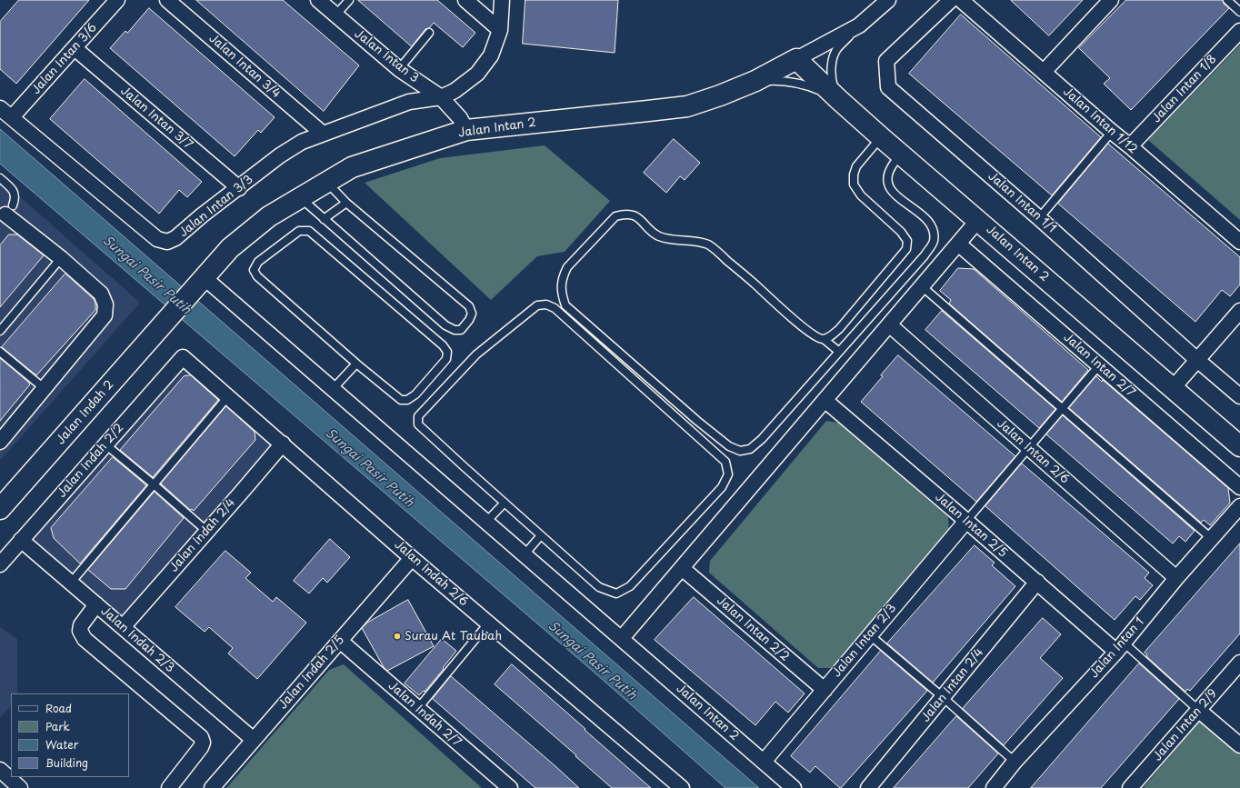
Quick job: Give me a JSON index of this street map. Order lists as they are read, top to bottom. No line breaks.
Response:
{"streets":{"street":["Jalan Intan 3","Jalan Intan 3/6","Jalan Intan 3/4","Jalan Intan 1/8","Jalan Intan 3/7","Jalan Intan 1/12","Jalan Intan 2","Jalan Intan 1/1","Jalan Intan 3/3","Jalan Intan 2/7","Jalan Indah 2","Jalan Intan 2/6","Jalan Indah 2/2","Jalan Intan 2/5","Jalan Indah 2/4","Jalan Indah 2/6","Jalan Intan 2/2","Jalan Indah 2/3","Jalan Intan 2/3","Jalan Intan 1","Jalan Indah 2/5","Jalan Intan 2/4","Jalan Indah 2/7","Jalan Intan 2/9"]},"crossings":[["Jalan Intan 3","Jalan Intan 2"],["Jalan Intan 3","Jalan Intan 3/3"],["Jalan Intan 3/6","Jalan Intan 3/7"],["Jalan Intan 3/6","Jalan Intan 3/3"],["Jalan Intan 3/4","Jalan Intan 3/3"],["Jalan Intan 1/8","Jalan Intan 1/12"],["Jalan Intan 3/7","Jalan Intan 3/3"],["Jalan Intan 2","Jalan Indah 2"],["Jalan Intan 2","Jalan Intan 2/3"],["Jalan Intan 2/6","Jalan Intan 1"],["Jalan Indah 2/2","Jalan Indah 2/6"],["Jalan Indah 2/2","Jalan Indah 2/3"],["Jalan Intan 2/5","Jalan Intan 2/3"],["Jalan Intan 2/5","Jalan Intan 1"],["Jalan Intan 2/5","Jalan Intan 2/4"],["Jalan Indah 2/4","Jalan Indah 2/6"],["Jalan Indah 2/4","Jalan Indah 2/3"],["Jalan Indah 2/6","Jalan Indah 2/5"],["Jalan Intan 2/2","Jalan Intan 2/3"],["Jalan Indah 2/3","Jalan Indah 2/5"],["Jalan Indah 2/5","Jalan Indah 2/7"]],"water":["Sungai Pasir Putih"],"places":["Surau At Taubah"],"legend":["Road","Park","Water","Building"]}
